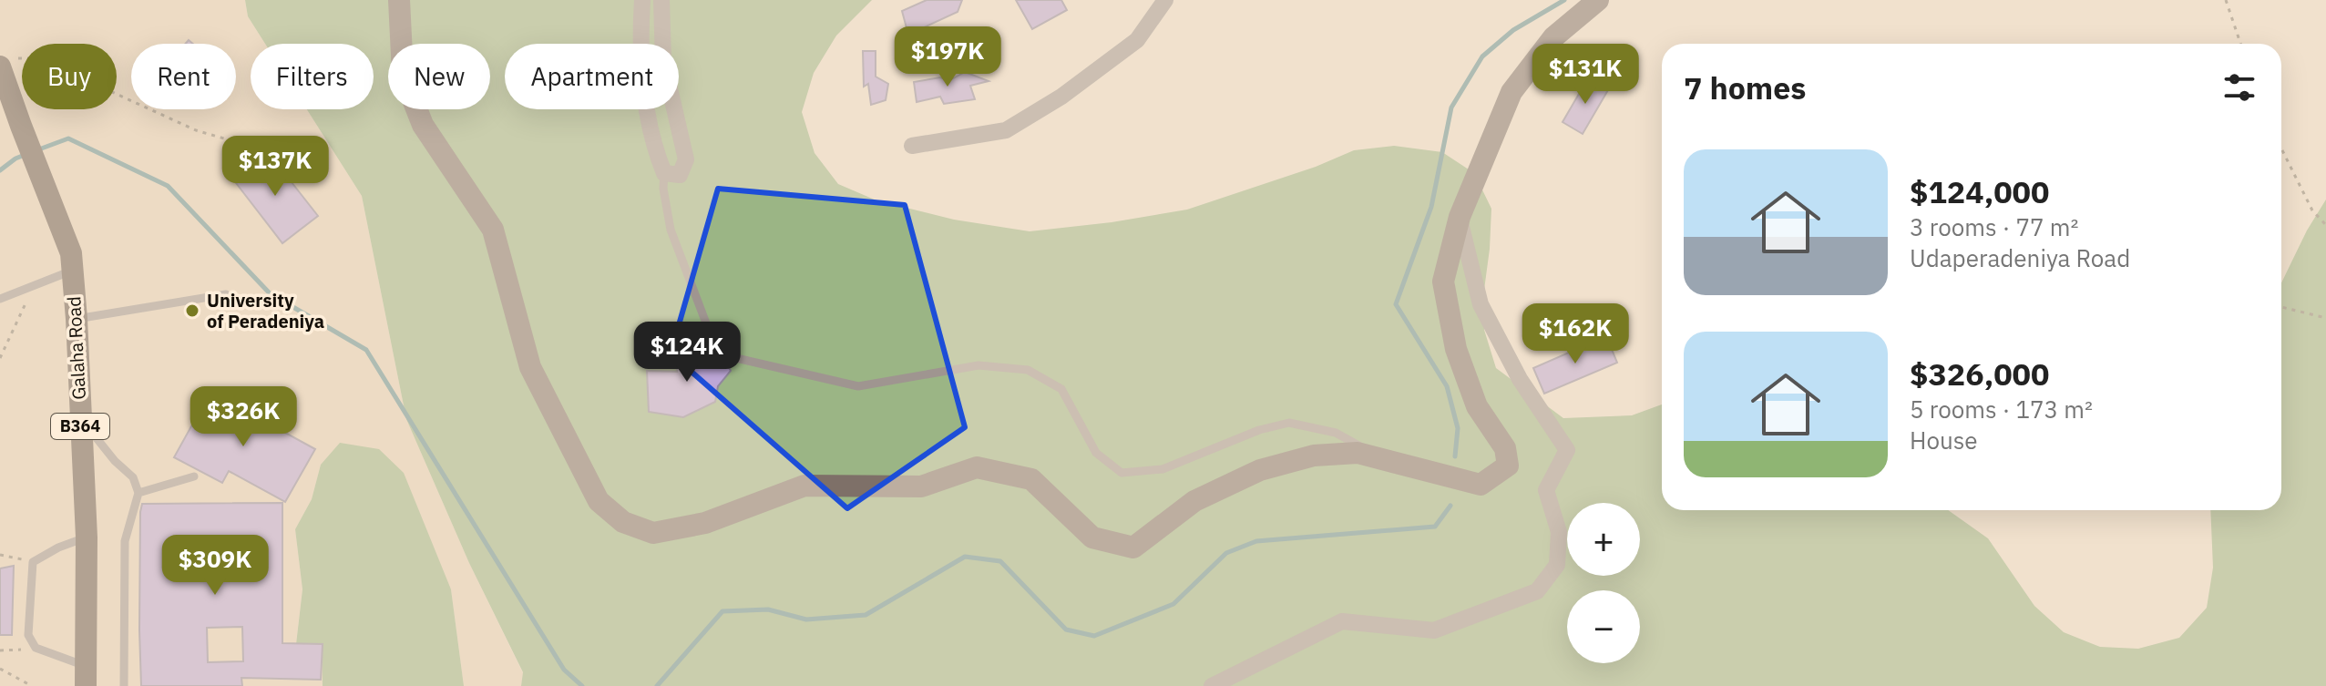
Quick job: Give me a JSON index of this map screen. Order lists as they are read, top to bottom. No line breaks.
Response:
{"streets":{"main road":["Galaha Road","B364"]},"places":["University of Peradeniya"],"page":{"price":["$197K","$131K","$137K","$162K","$124K","$326K","$309K"],"chip":["Buy","Rent","Filters","New","Apartment"],"heading":"7 homes","list":[{"name":"$124,000","note":"3 rooms · 77 m² · Udaperadeniya Road"},{"name":"$326,000","note":"5 rooms · 173 m² · House"}],"map_buttons":["+","−"]}}
